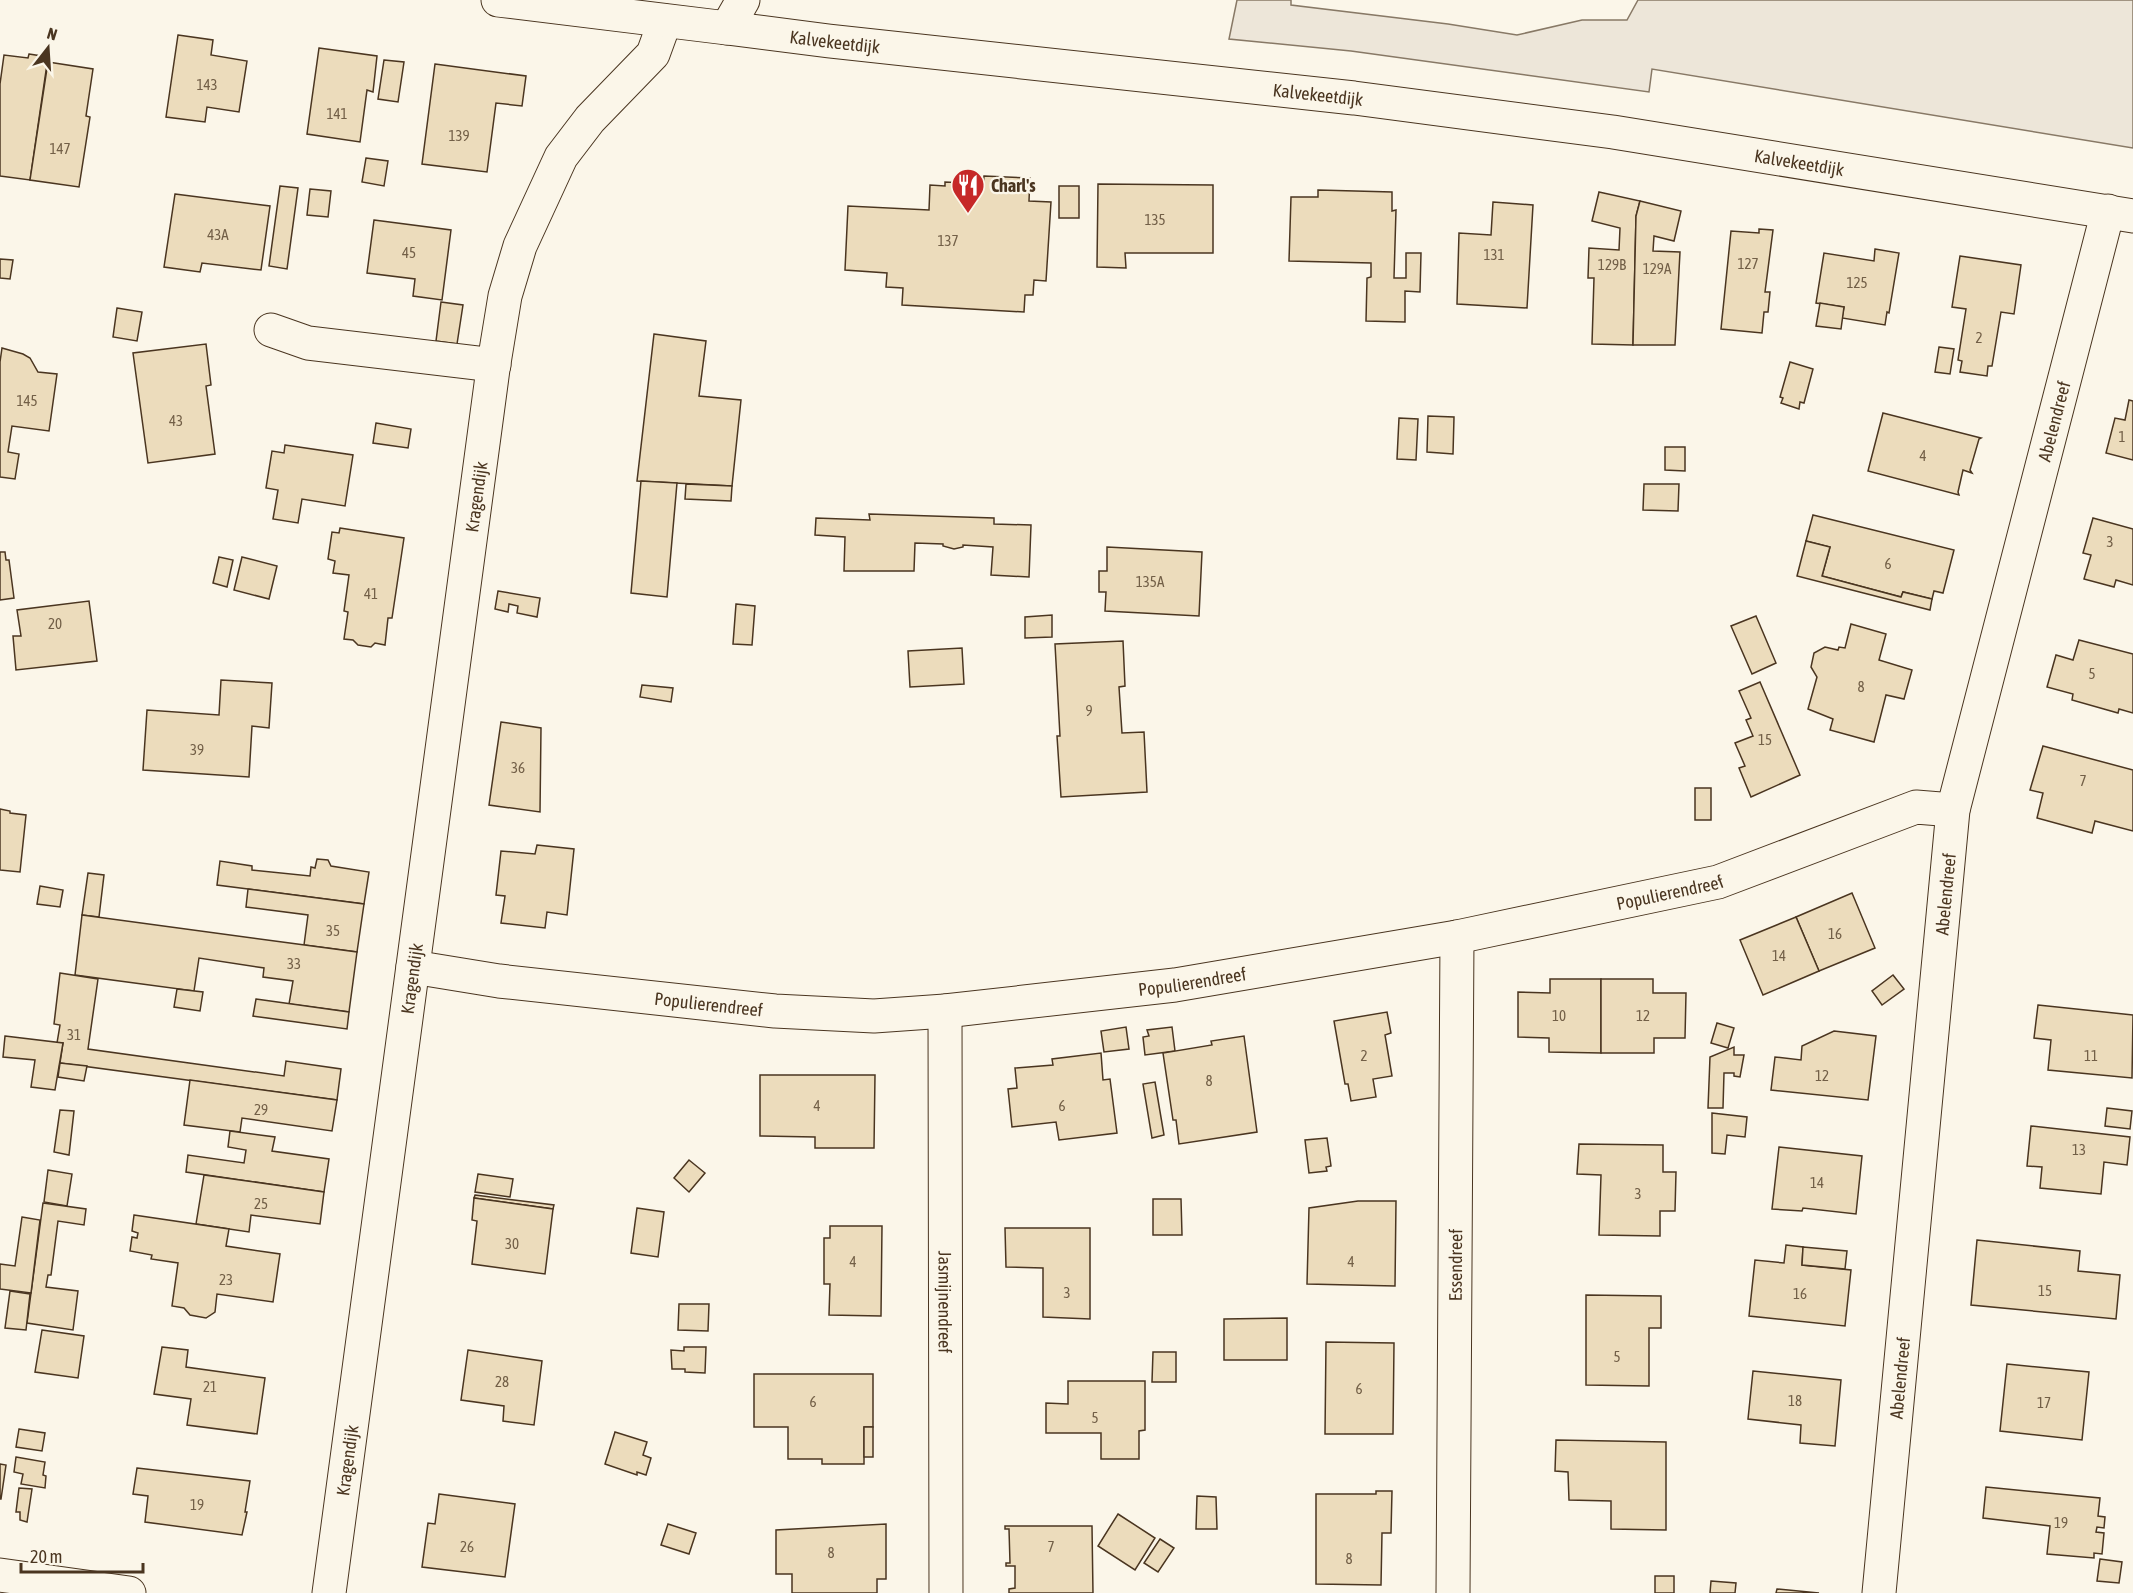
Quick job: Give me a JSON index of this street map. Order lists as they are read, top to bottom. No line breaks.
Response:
{"streets":{"street":["Kalvekeetdijk","Abelendreef","Kragendijk","Populierendreef","Essendreef","Jasmijnendreef"]},"crossings":[["Kalvekeetdijk","Abelendreef"],["Kalvekeetdijk","Kragendijk"],["Abelendreef","Populierendreef"],["Kragendijk","Populierendreef"],["Populierendreef","Essendreef"],["Populierendreef","Jasmijnendreef"]],"places":{"restaurant":["Charl's"]},"house_numbers":["143","141","139","147","135","43A","137","45","131","127","129B","129A","125","2","145","43","1","4","3","6","135A","41","20","5","8","9","15","39","36","7","35","16","14","33","10","12","31","2","11","12","8","4","6","29","13","14","3","25","30","4","4","23","15","3","16","5","28","21","6","18","6","17","5","19","19","26","7","8","8"],"scale_bar":"20 m","north":"top"}
